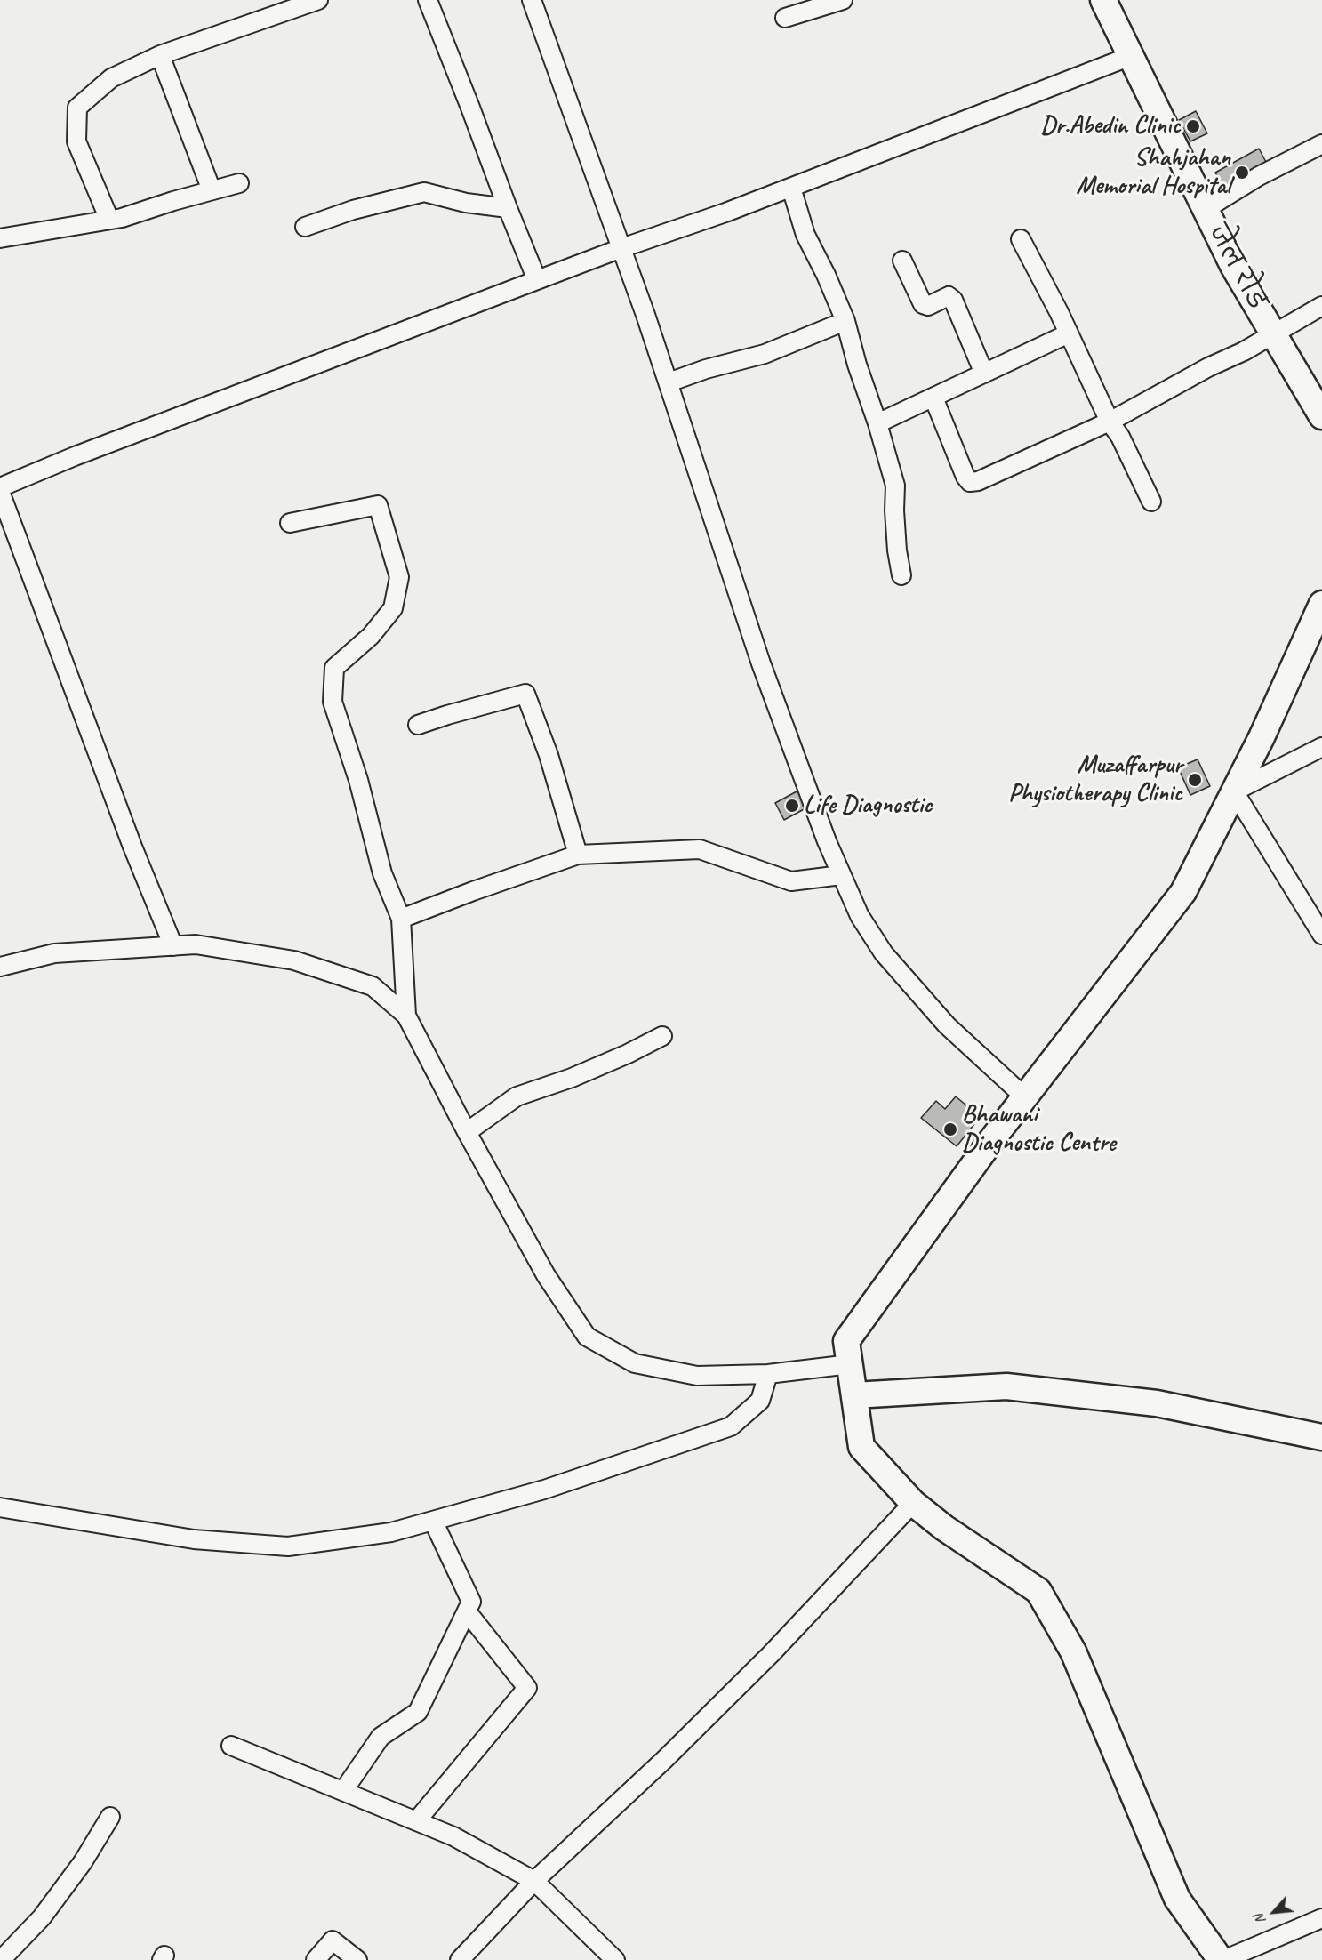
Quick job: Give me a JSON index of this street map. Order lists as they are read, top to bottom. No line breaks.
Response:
{"streets":{"main road":["जेल रोड"]},"places":["Dr.Abedin Clinic","Shahjahan Memorial Hospital","Muzaffarpur Physiotherapy Clinic","Life Diagnostic","Bhawani Diagnostic Centre"],"north":"bottom left"}
